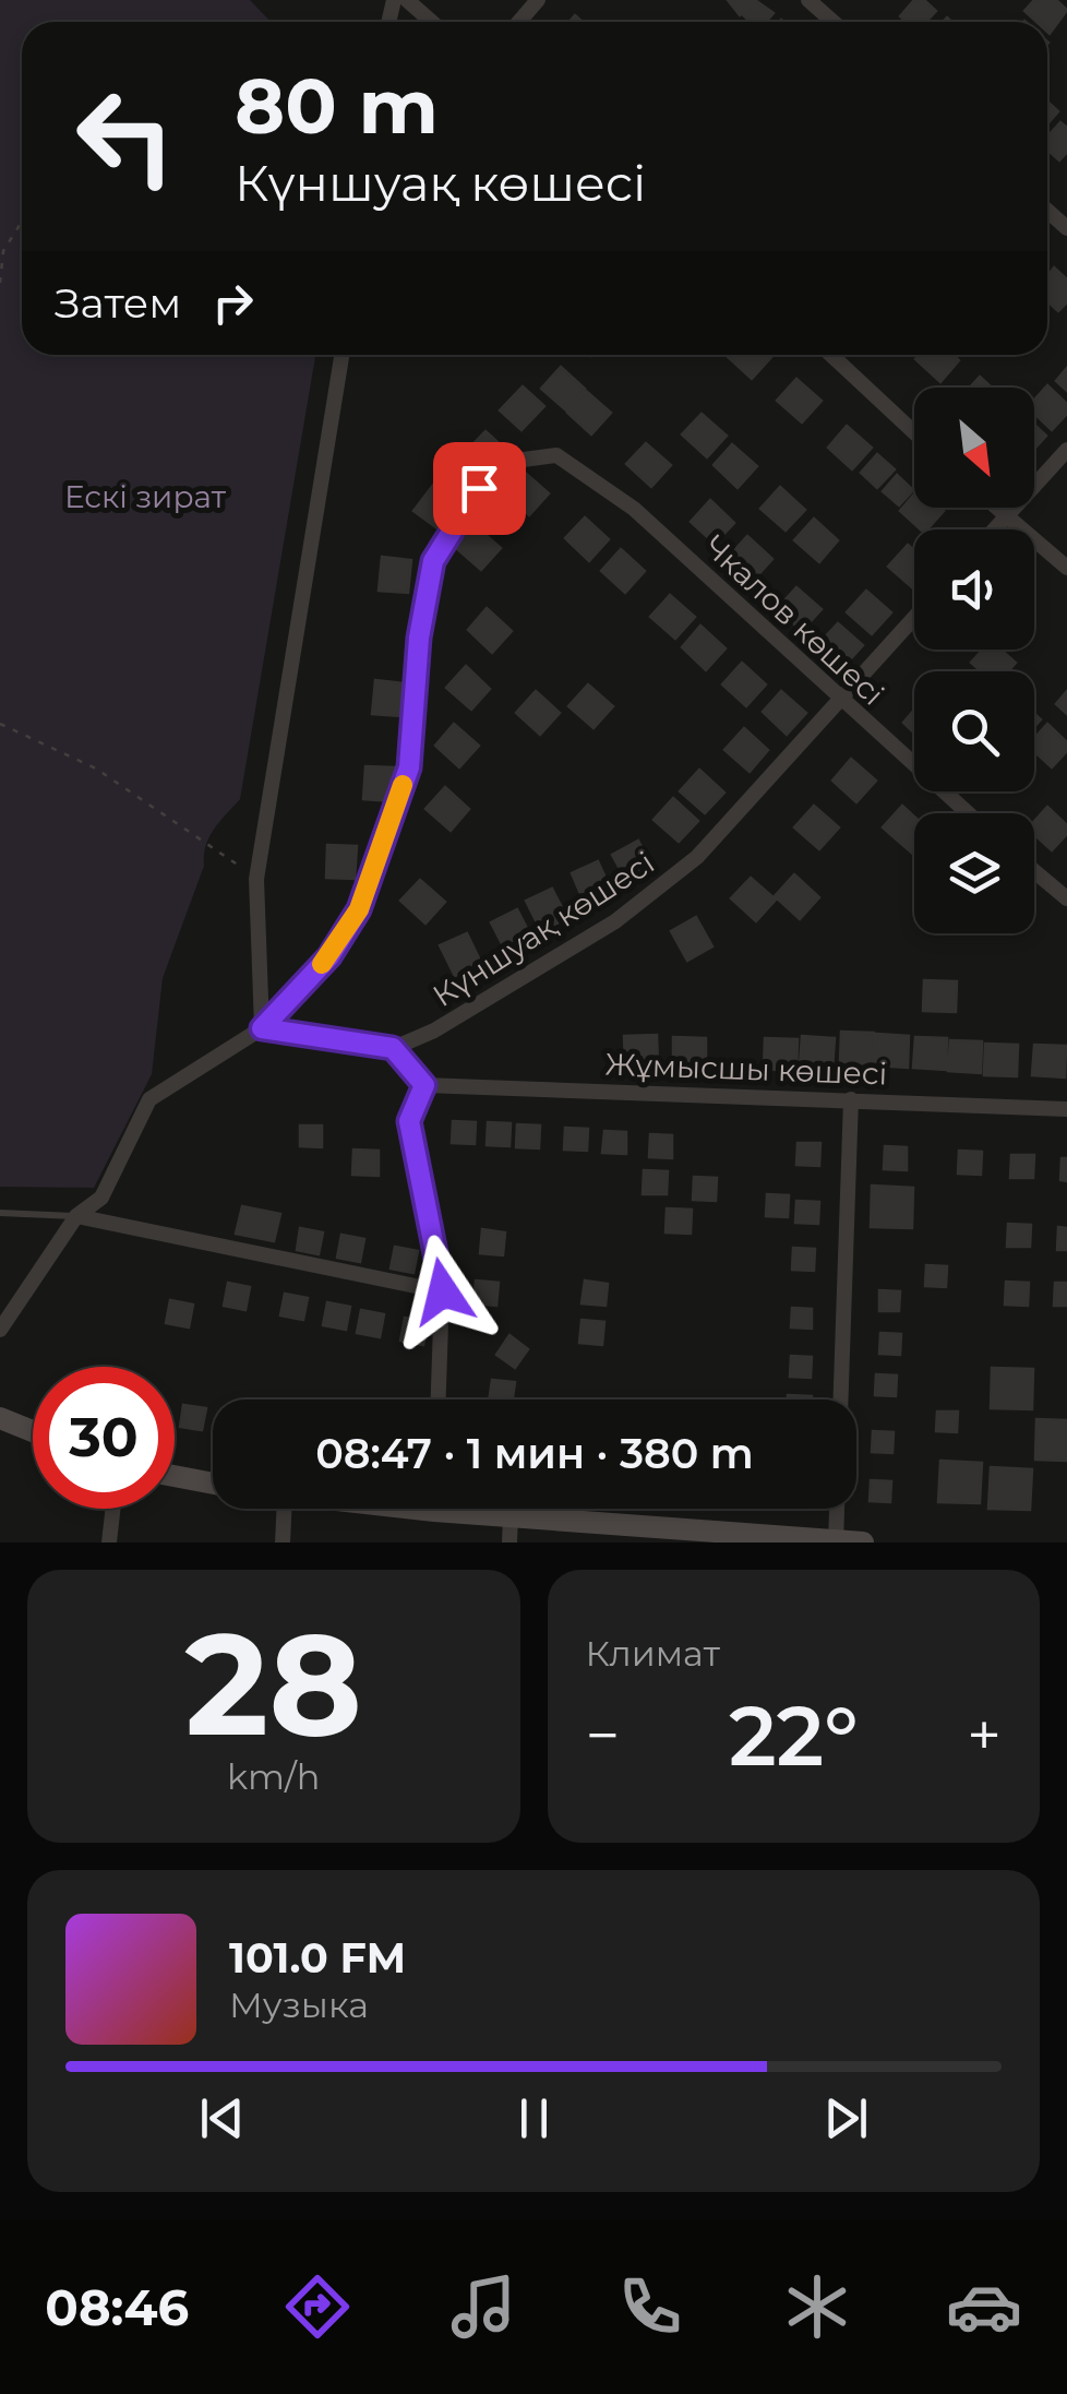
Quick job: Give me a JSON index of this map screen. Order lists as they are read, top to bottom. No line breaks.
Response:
{"streets":{"street":["Чкалов көшесі","Күншуақ көшесі","Жұмысшы көшесі"]},"crossings":[["Чкалов көшесі","Күншуақ көшесі"]],"parks":["Ескі зират"],"north":"bottom right","page":{"turn":["80 m","Күншуақ көшесі"],"then":"Затем","limit":"30","trip":"08:47 · 1 мин · 380 m","tile":[["28","km/h"],"Климат"],"heat":["−","22°","+"],"song":["101.0 FM","Музыка"],"tabs":"08:46"}}
